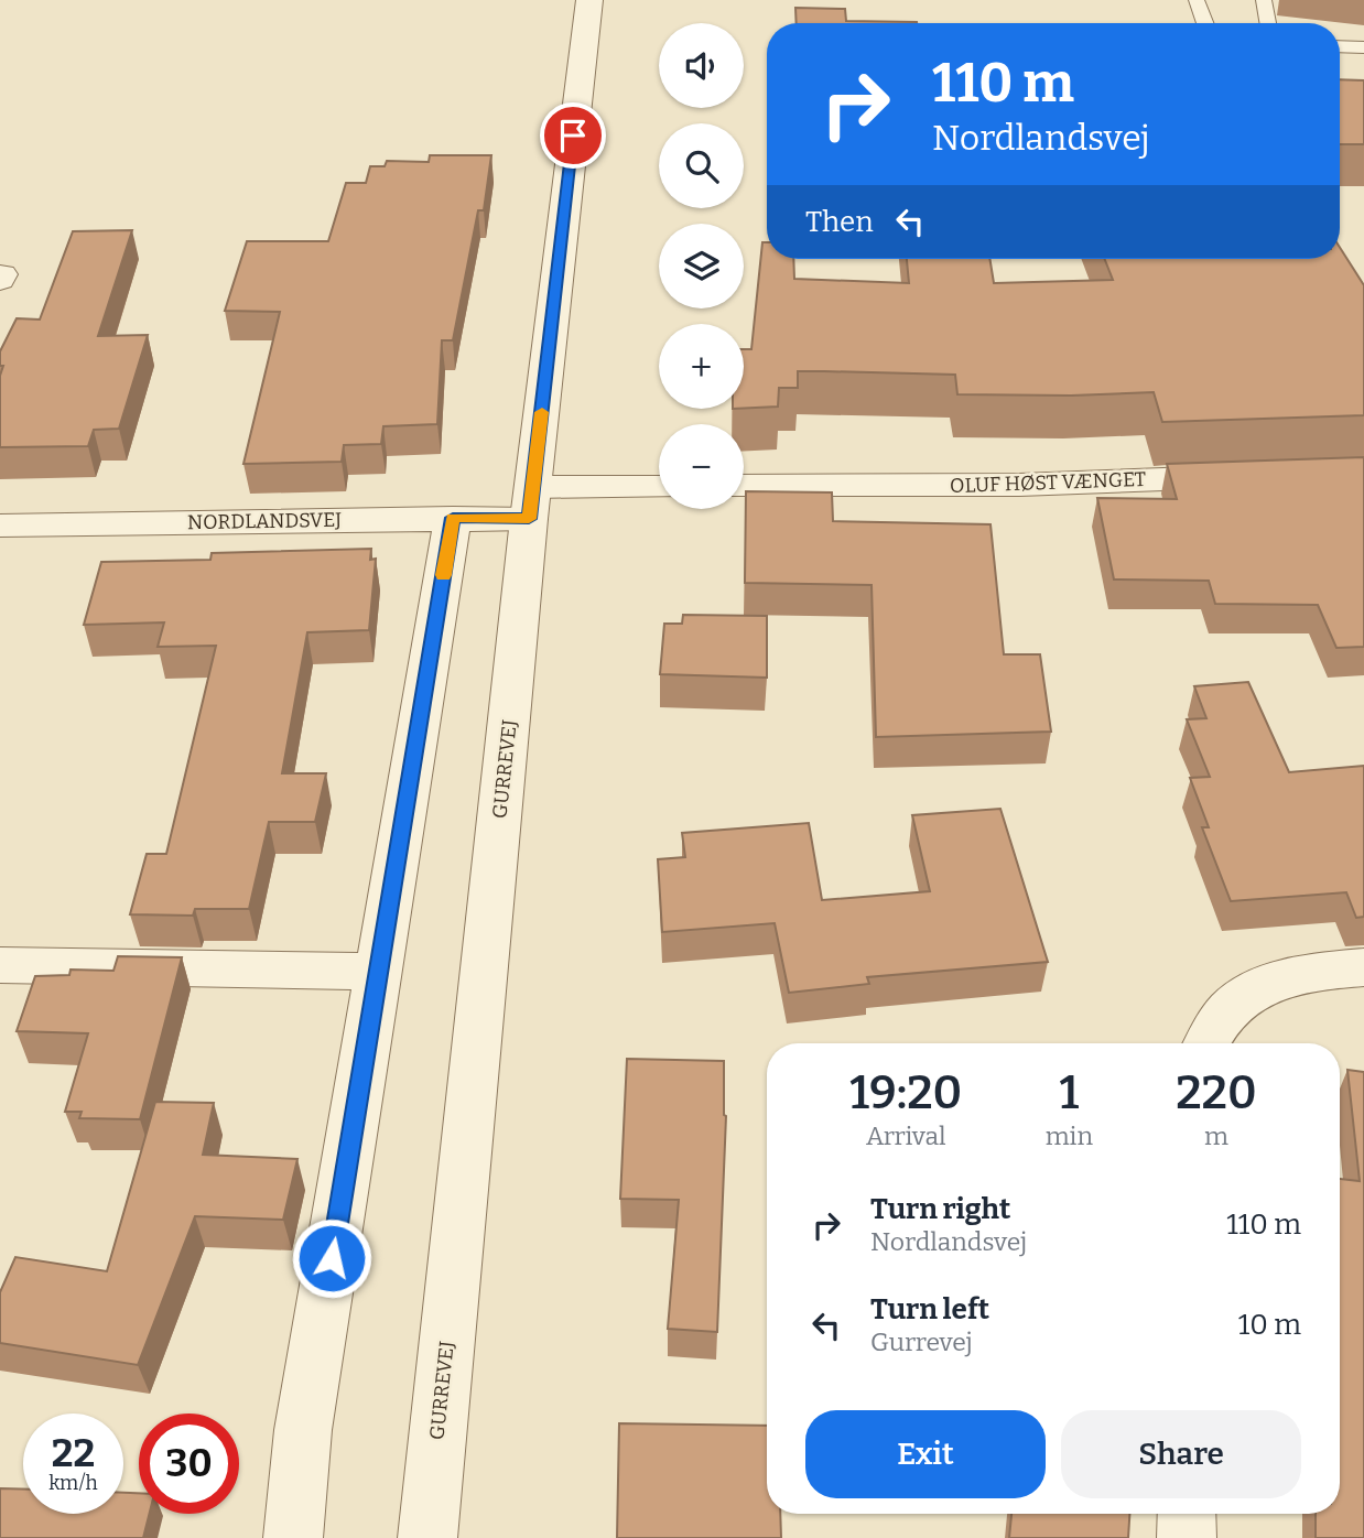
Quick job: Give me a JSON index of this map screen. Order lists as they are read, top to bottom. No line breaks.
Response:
{"streets":{"street":["OLUF HØST VÆNGET","NORDLANDSVEJ","GURREVEJ"]},"crossings":[["NORDLANDSVEJ","GURREVEJ"]],"page":{"map_buttons":["+","−"],"turn":["110 m","Nordlandsvej"],"then":"Then","eta":["19:20","Arrival","1","min","220","m"],"list":[{"name":"Turn right","note":"Nordlandsvej","value":"110 m"},{"name":"Turn left","note":"Gurrevej","value":"10 m"}],"buttons":["Exit","Share"],"speed":"22 km/h","limit":"30"}}
